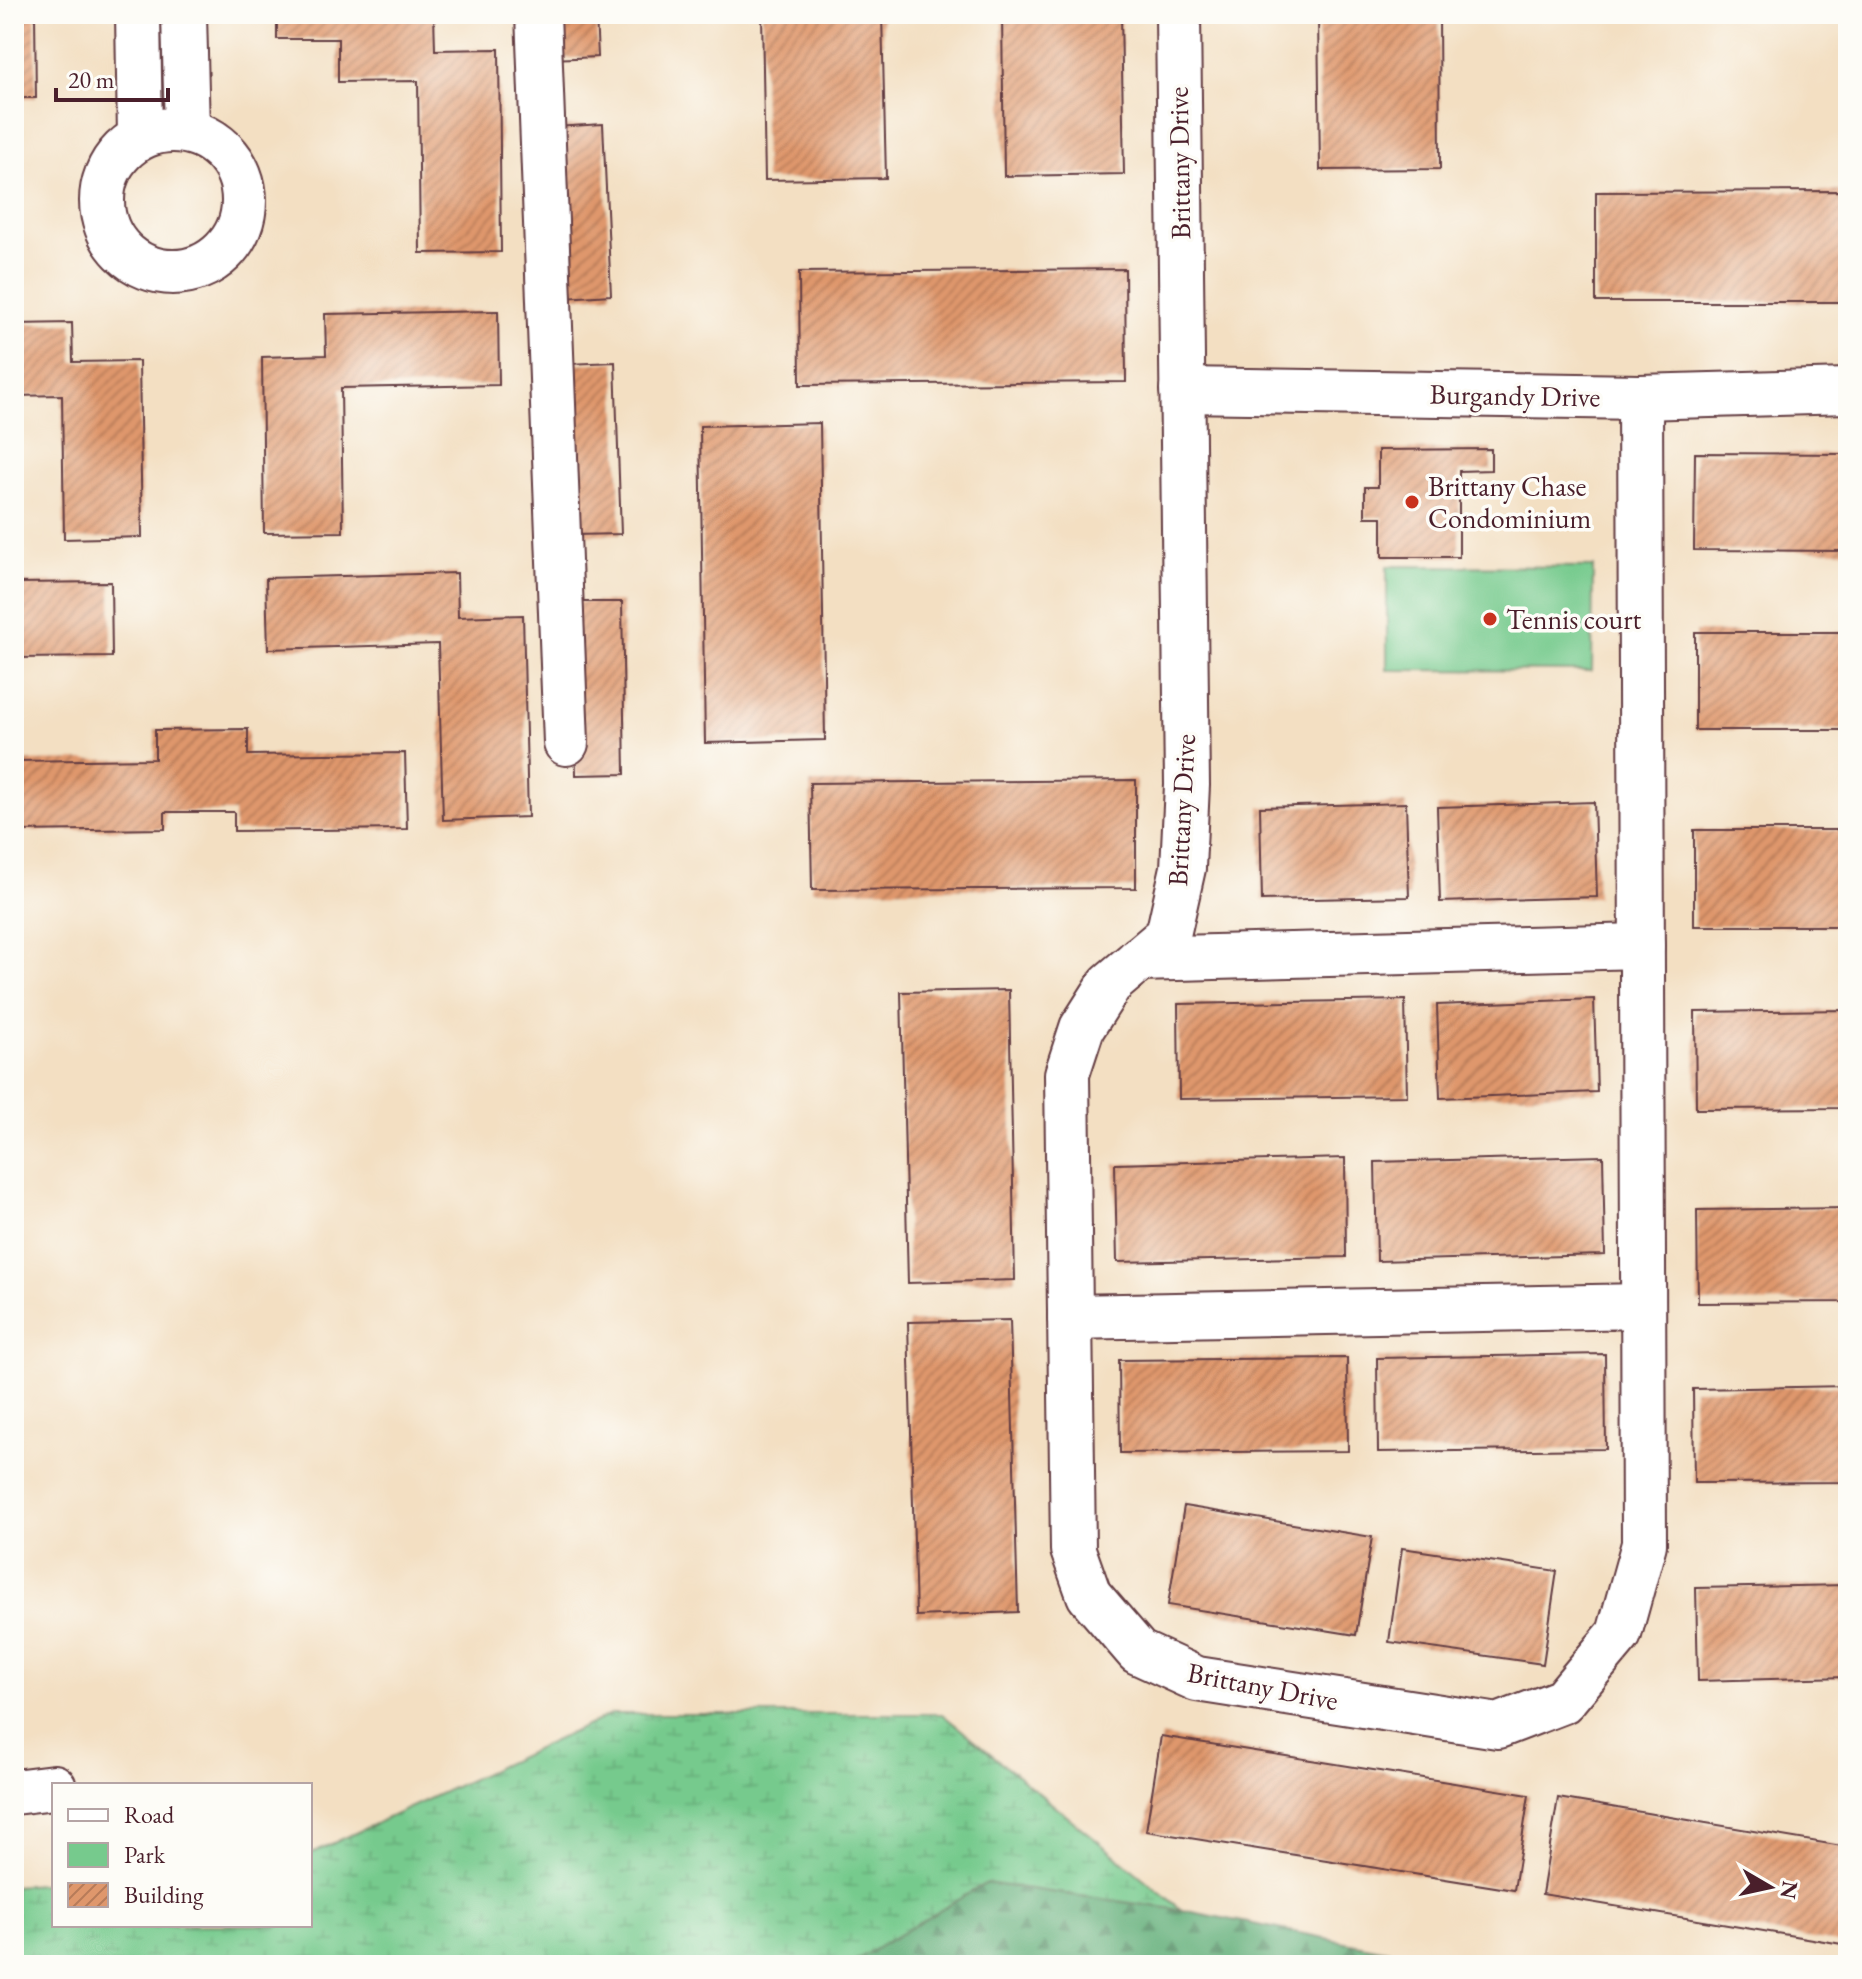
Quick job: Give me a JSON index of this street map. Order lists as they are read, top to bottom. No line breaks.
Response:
{"streets":{"street":["Brittany Drive","Burgandy Drive"]},"crossings":[["Brittany Drive","Burgandy Drive"]],"places":["Brittany Chase Condominium","Tennis court"],"legend":["Road","Park","Building"],"scale_bar":"20 m","north":"right"}
